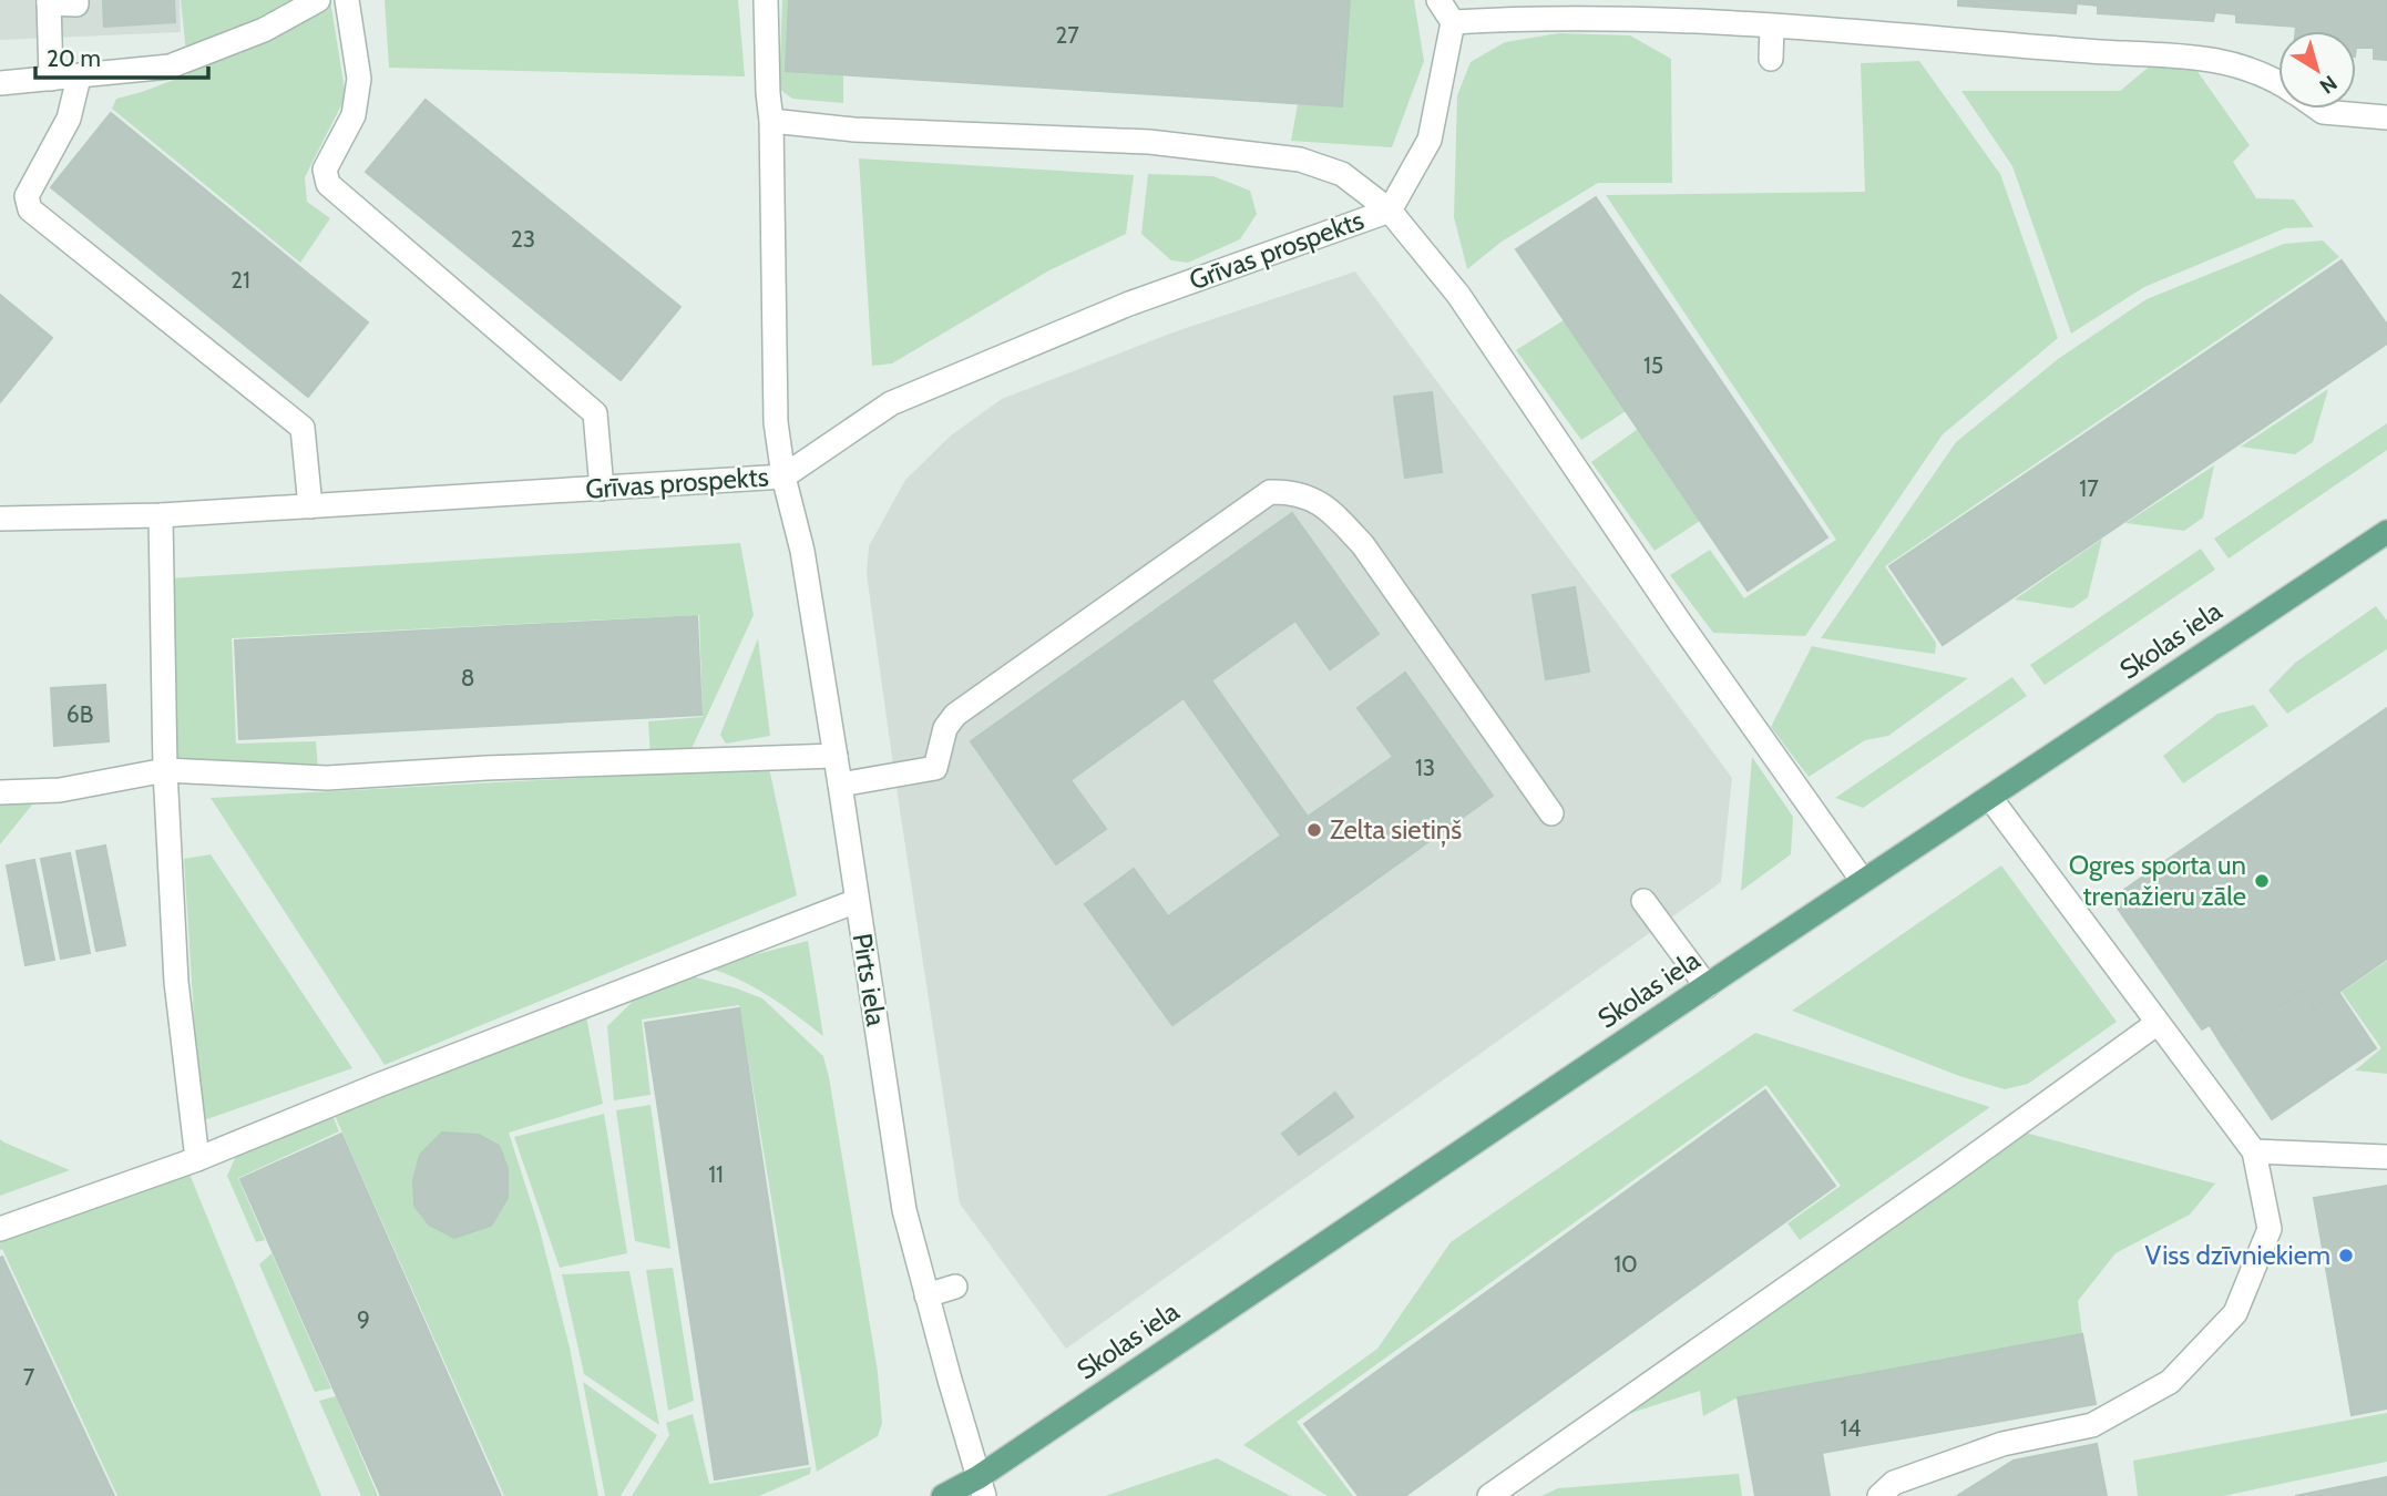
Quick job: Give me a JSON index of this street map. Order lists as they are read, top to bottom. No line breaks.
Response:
{"streets":{"main road":["Skolas iela"],"street":["Grīvas prospekts","Pirts iela"]},"crossings":[["Grīvas prospekts","Pirts iela"],["Skolas iela","Pirts iela"]],"places":["Zelta sietiņš","Ogres sporta un trenažieru zāle","Viss dzīvniekiem"],"house_numbers":["27","23","21","15","17","8","6B","13","11","10","9","7","14"],"scale_bar":"20 m","north":"bottom right"}
